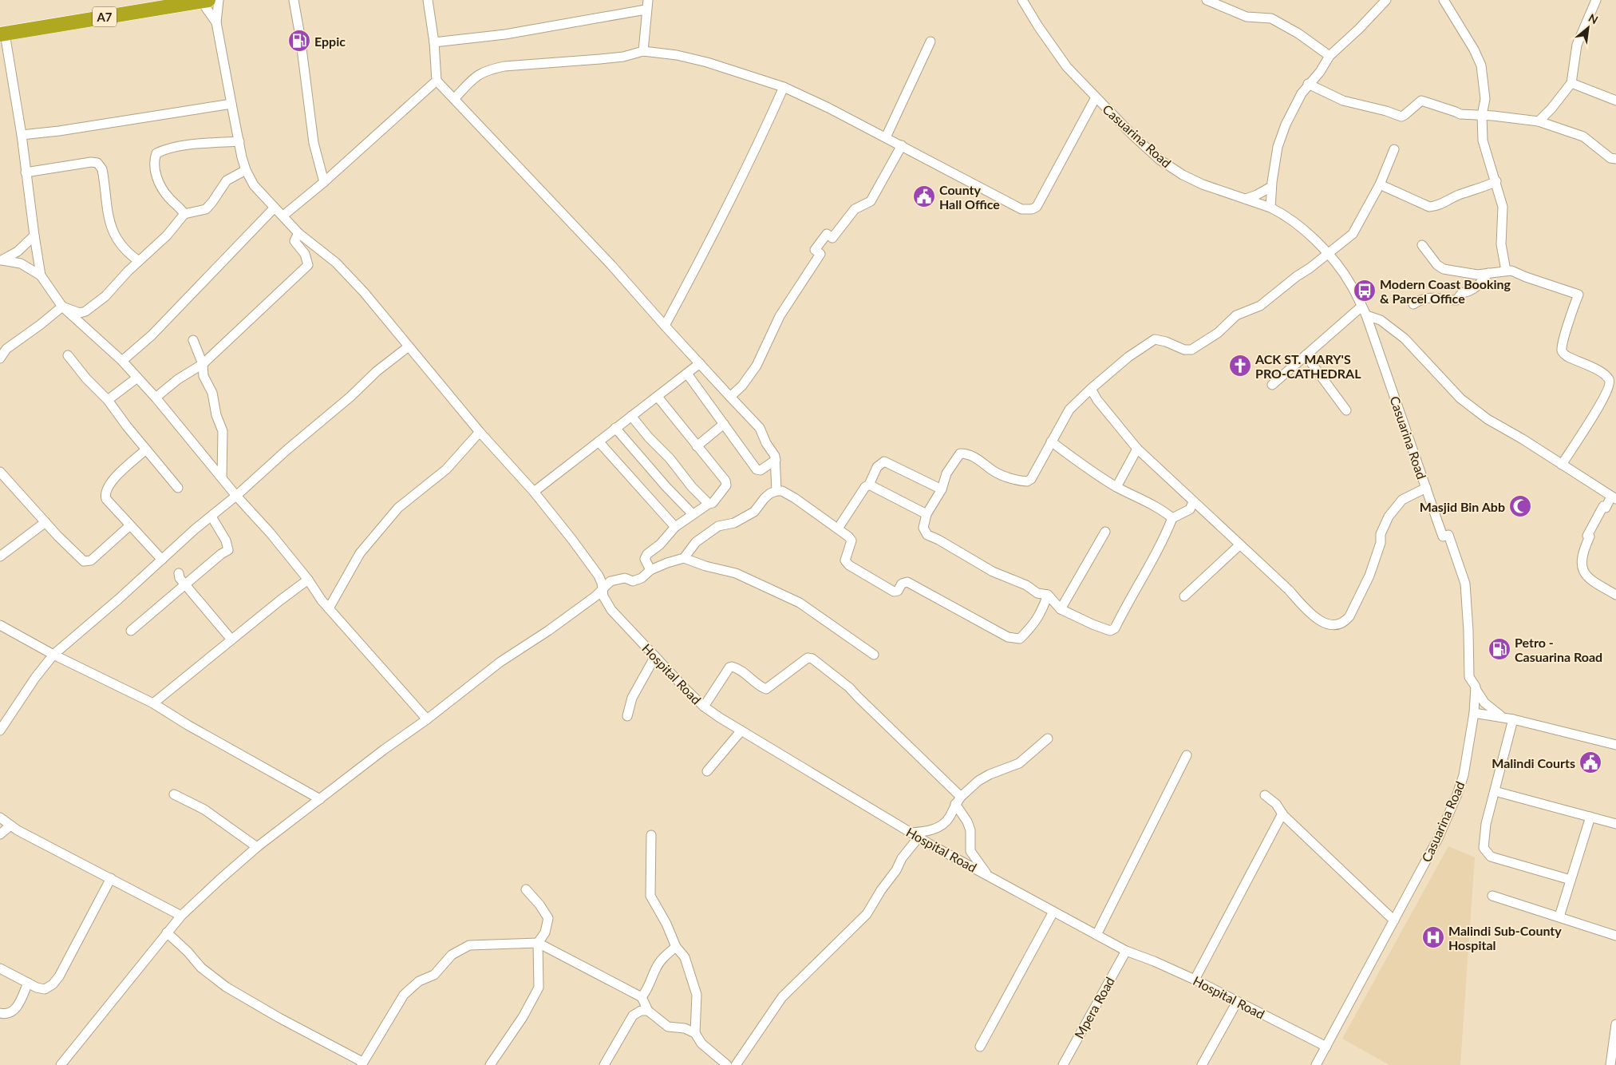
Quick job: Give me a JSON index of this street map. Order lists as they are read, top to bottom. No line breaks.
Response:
{"streets":{"highway":["A7"],"street":["Casuarina Road","Hospital Road","Mpera Road"]},"crossings":[["Casuarina Road","Hospital Road"],["Hospital Road","Mpera Road"]],"places":{"fuel station":["Eppic","Petro - Casuarina Road"],"public building":["County Hall Office","Malindi Courts"],"bus stop":["Modern Coast Booking & Parcel Office"],"church":["ACK ST. MARY'S PRO-CATHEDRAL"],"mosque":["Masjid Bin Abb"],"hospital":["Malindi Sub-County Hospital"]},"north":"top right"}
